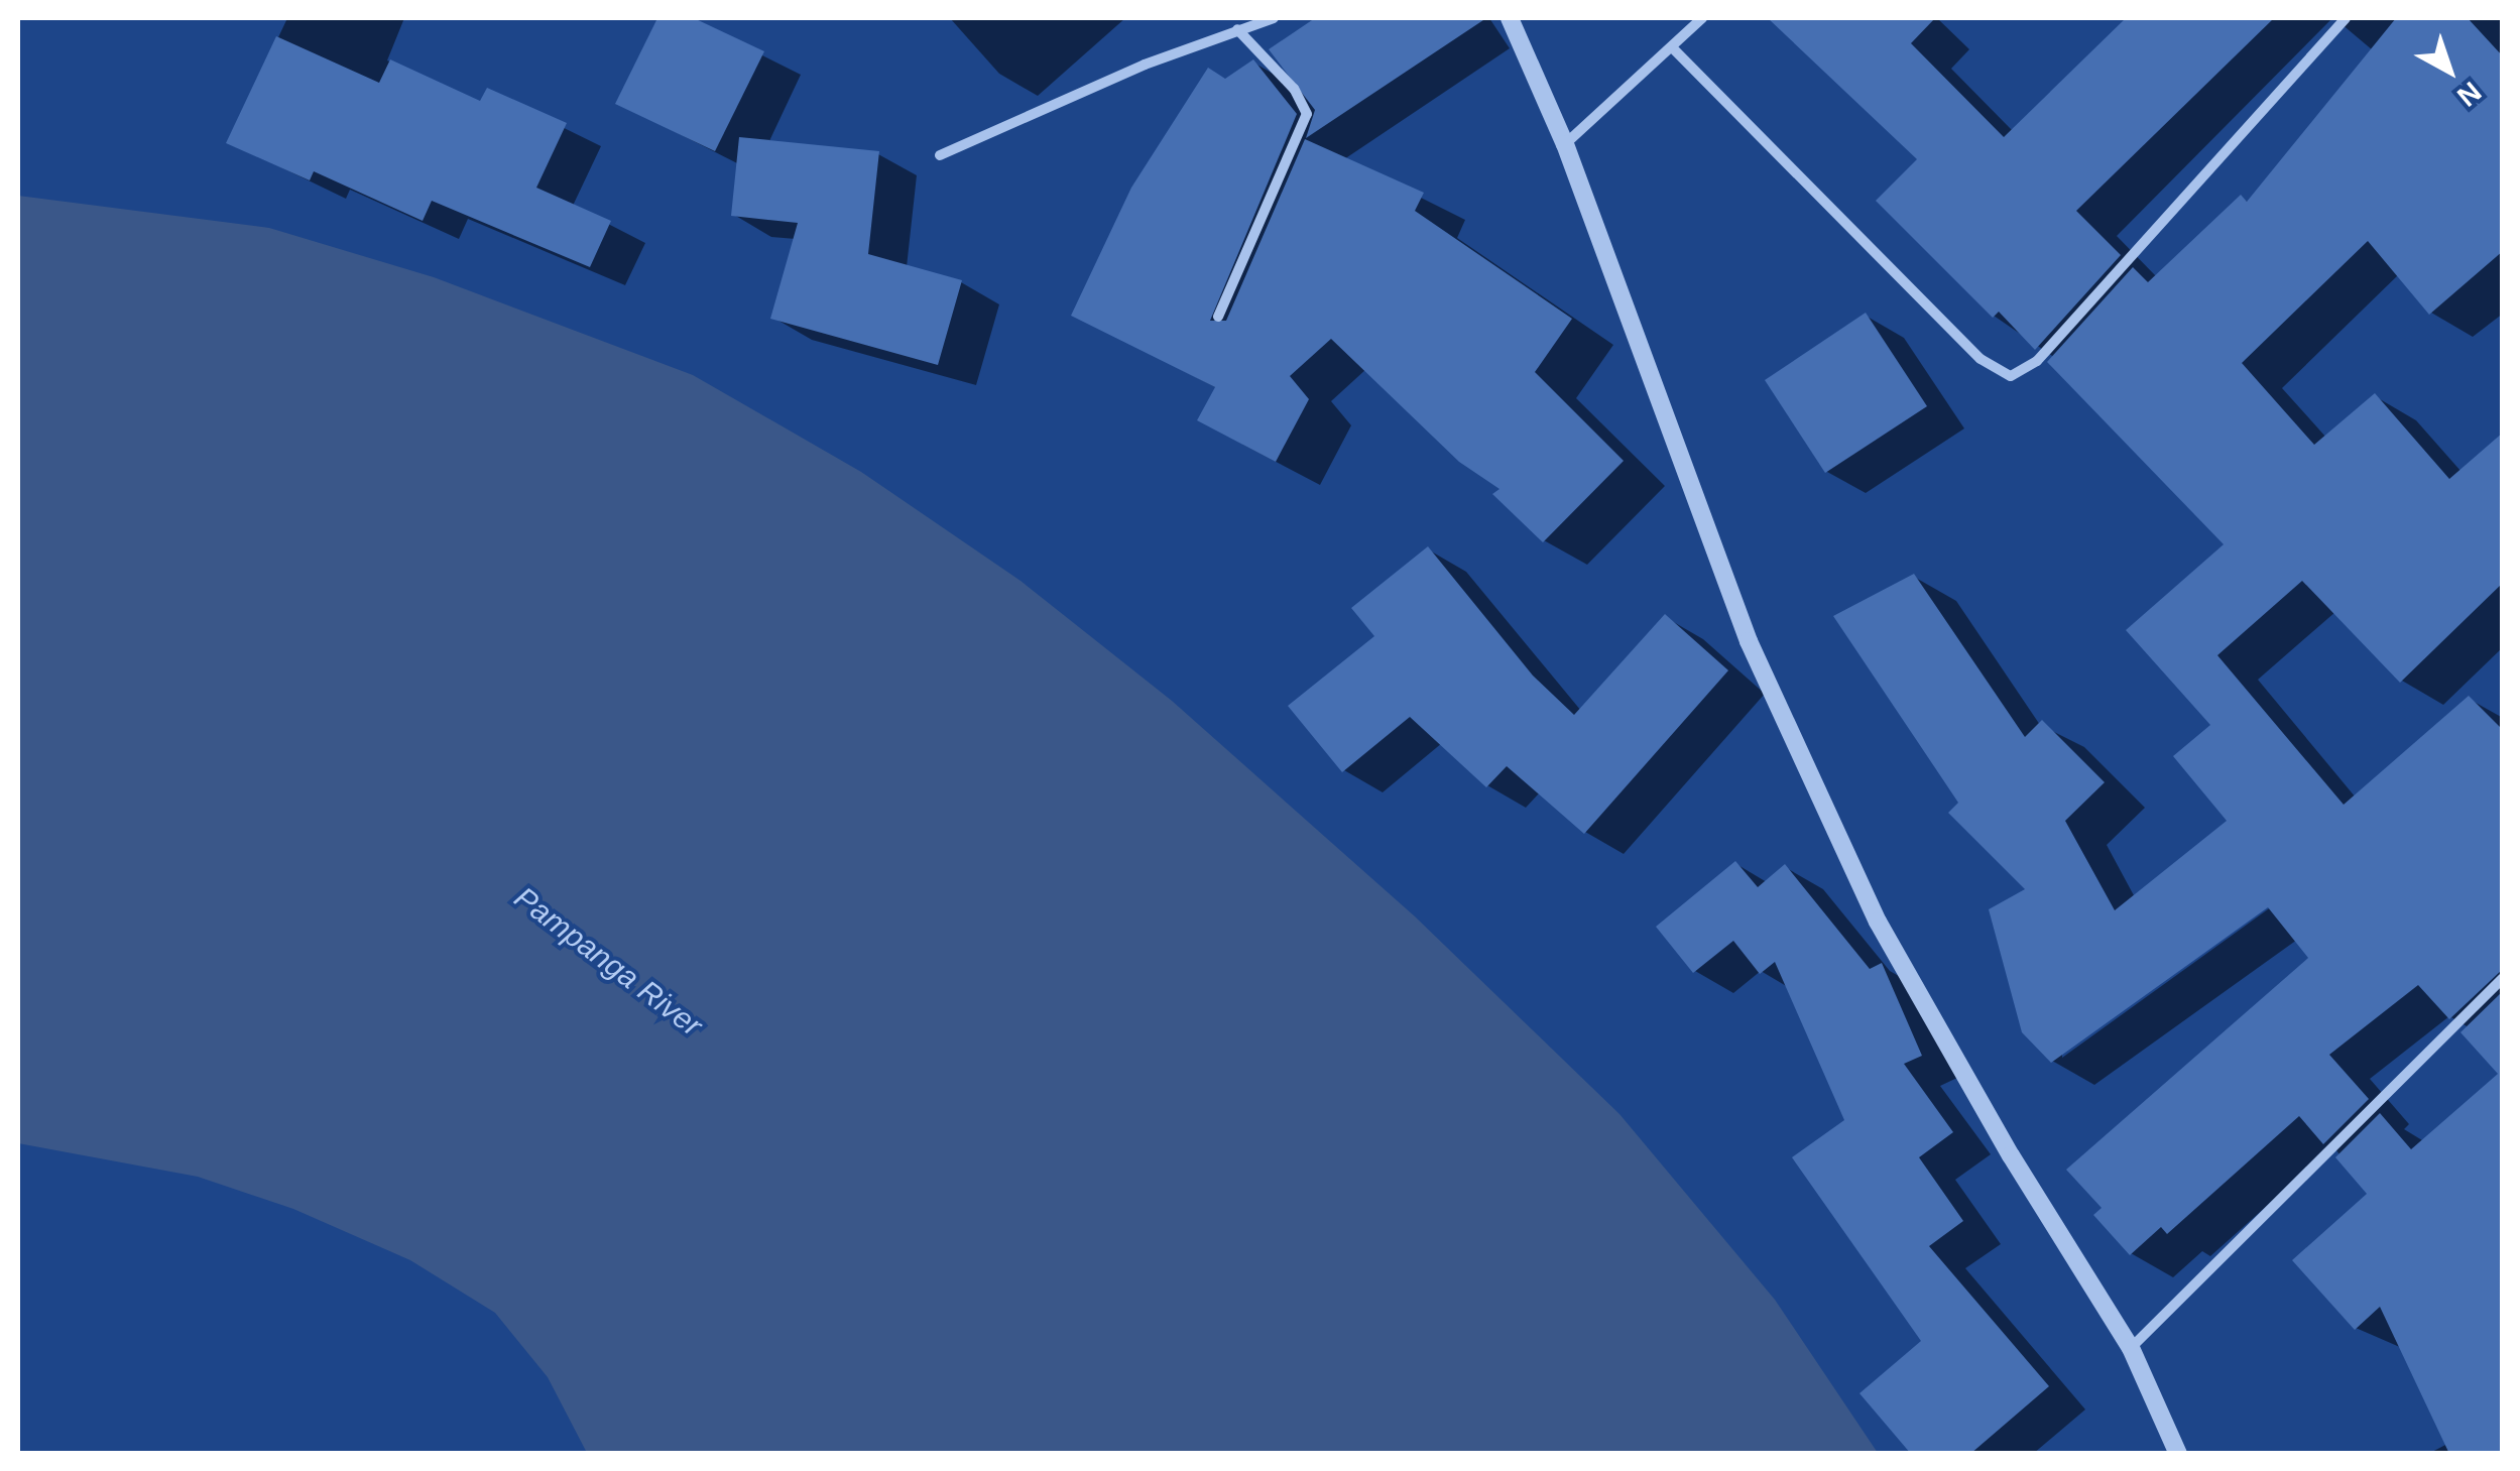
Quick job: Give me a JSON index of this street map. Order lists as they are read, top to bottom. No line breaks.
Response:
{"water":["Pampanga River"],"north":"bottom right"}
